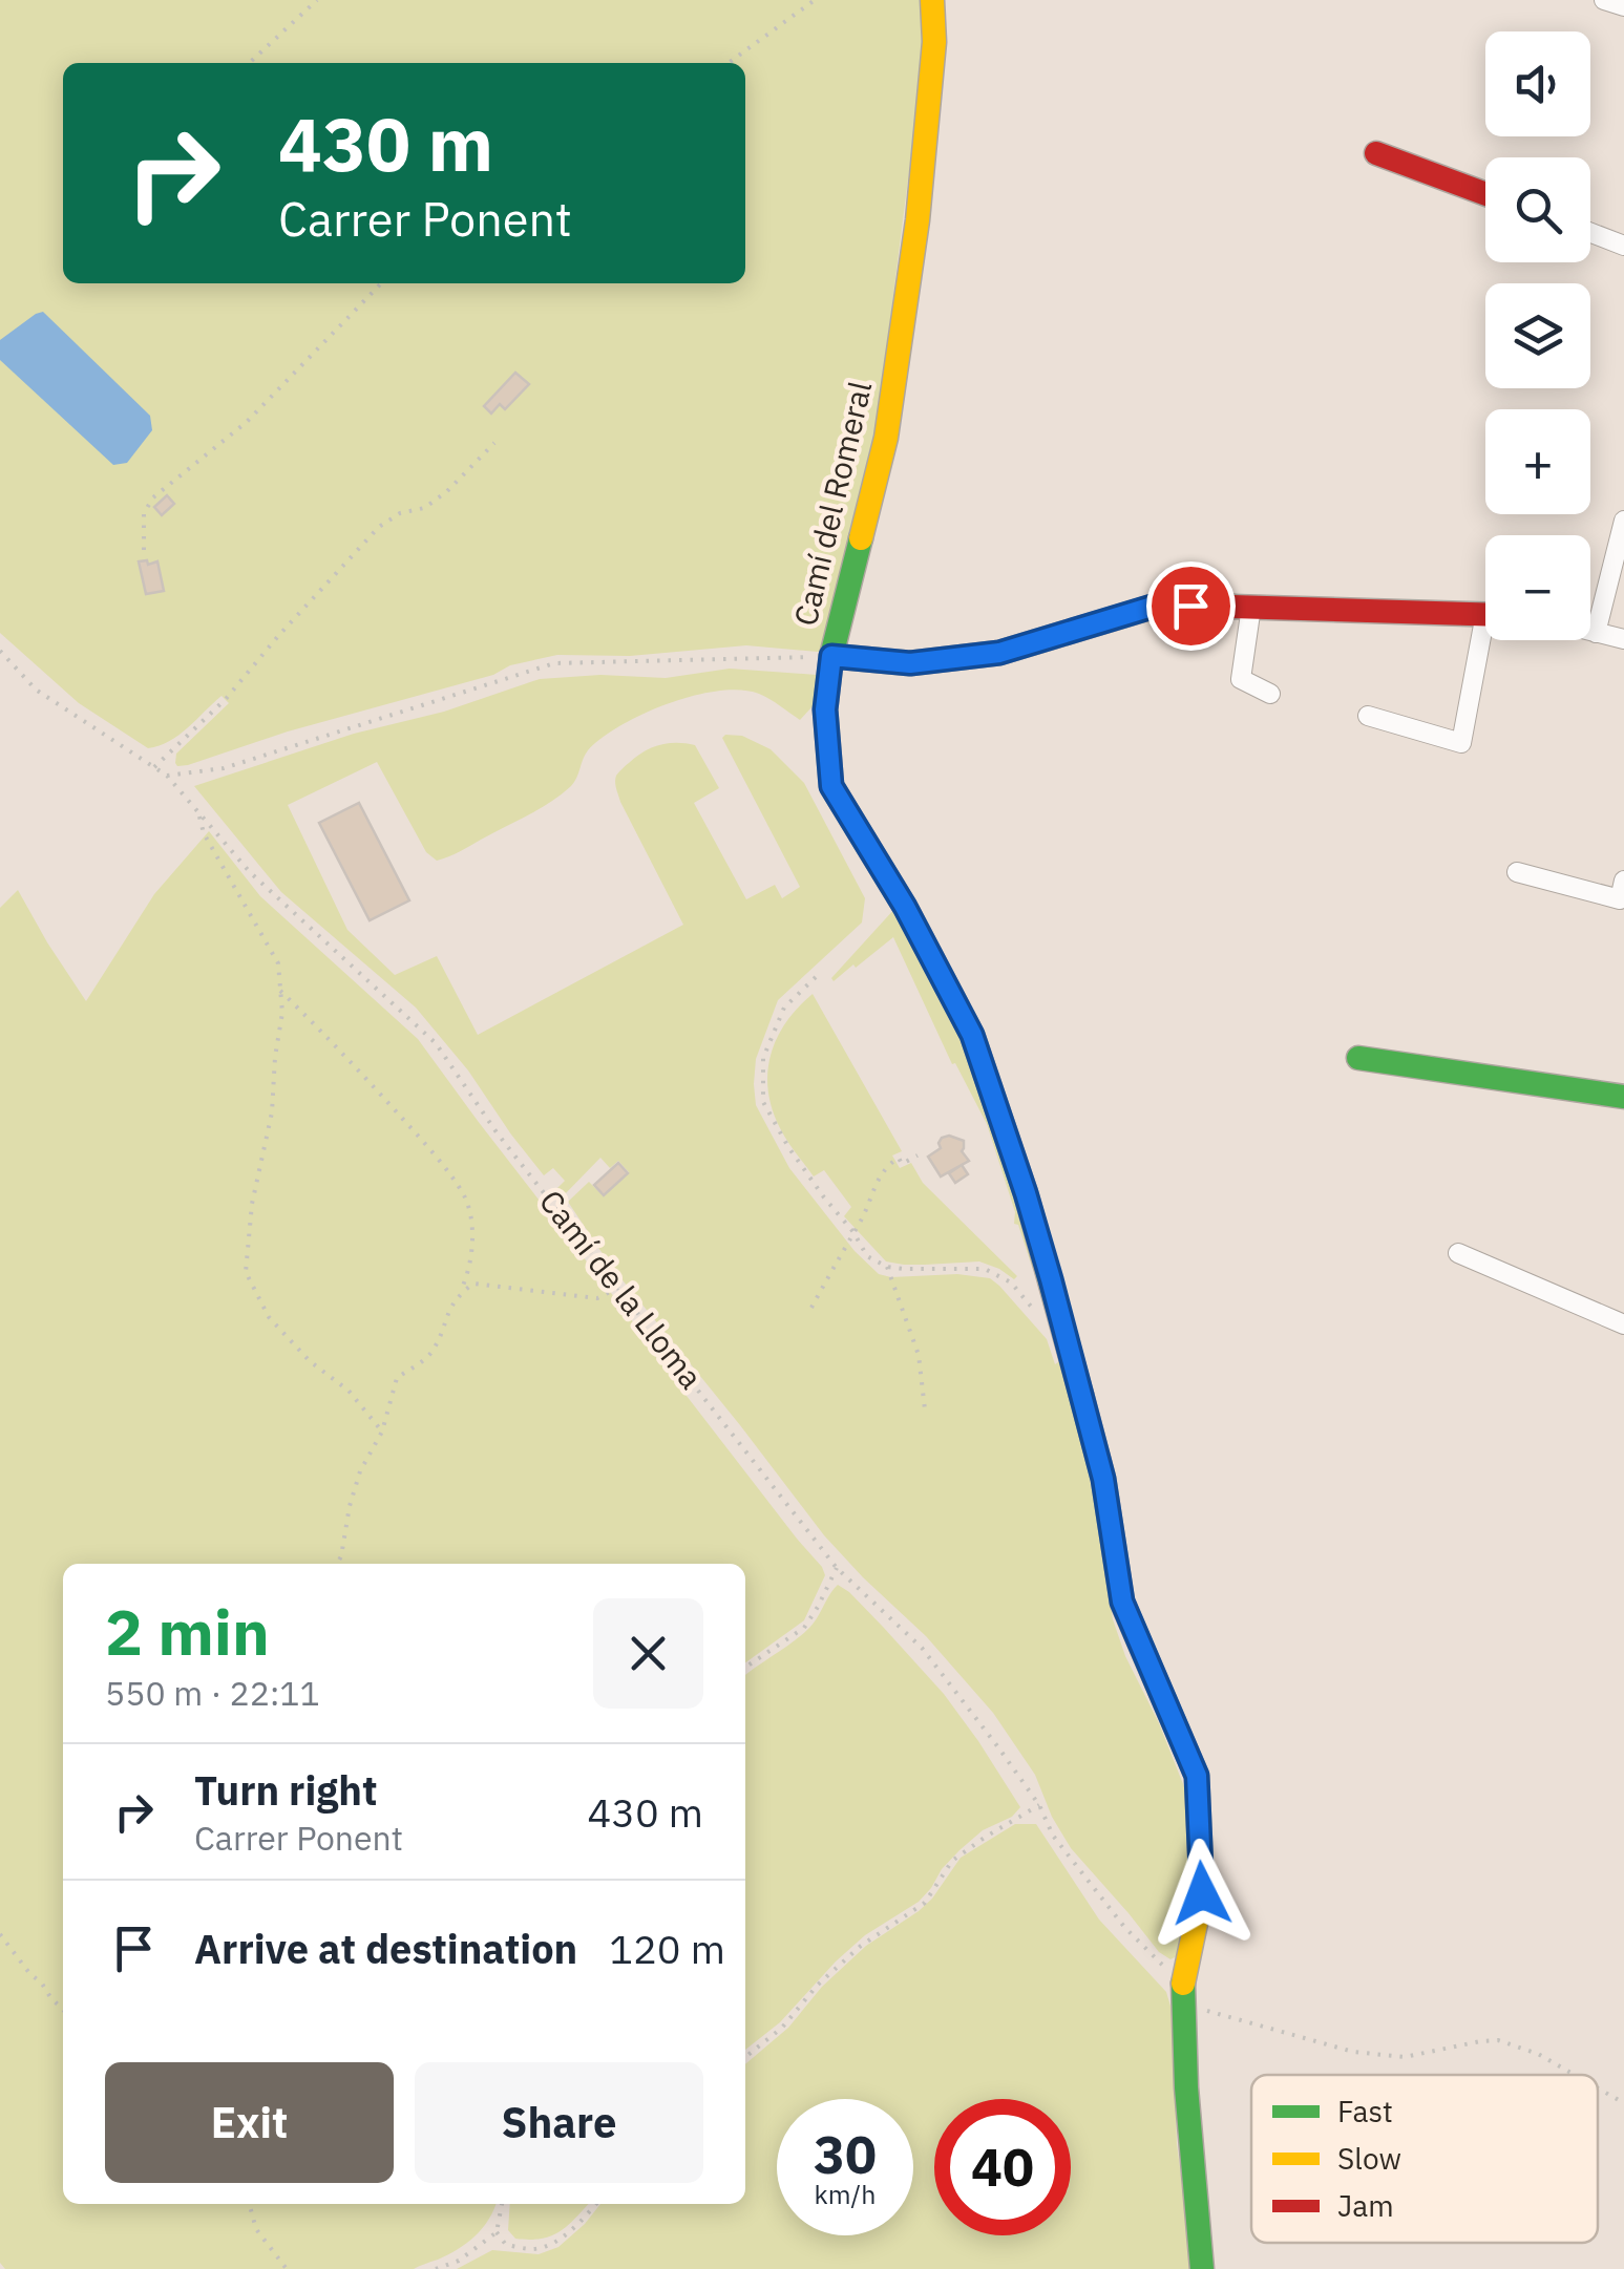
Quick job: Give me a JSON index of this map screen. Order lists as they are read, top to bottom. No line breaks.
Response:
{"streets":{"street":["Camí del Romeral"],"path":["Camí de la Lloma"]},"crossings":[["Camí del Romeral","Camí de la Lloma"]],"legend":["Fast","Slow","Jam"],"page":{"map_buttons":["+","−"],"turn":["430 m","Carrer Ponent"],"heading":["2 min","550 m · 22:11"],"list":[{"name":"Turn right","note":"Carrer Ponent","value":"430 m"},{"name":"Arrive at destination","value":"120 m"}],"buttons":["Exit","Share"],"speed":"30 km/h","limit":"40"}}
